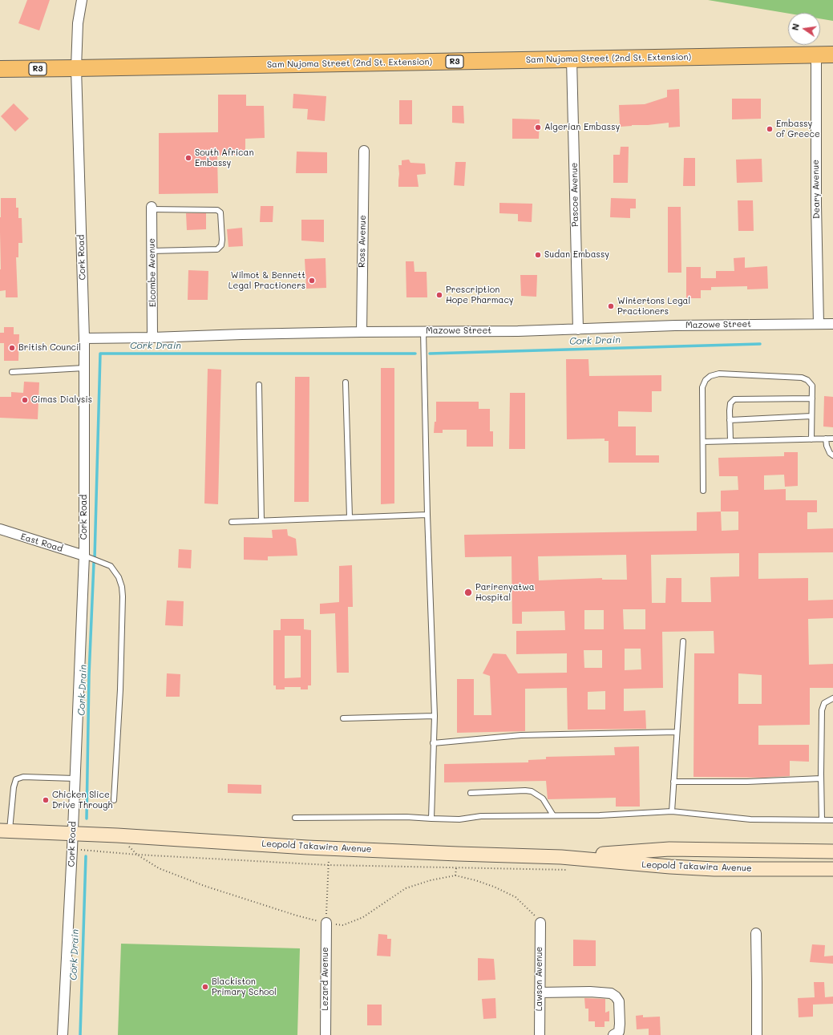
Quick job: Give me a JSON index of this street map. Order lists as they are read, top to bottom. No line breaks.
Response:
{"streets":{"highway":["Sam Nujoma Street (2nd St. Extension)","R3"],"main road":["Leopold Takawira Avenue"],"street":["Deary Avenue","Pascoe Avenue","Ross Avenue","Cork Road","Elcombe Avenue","Mazowe Street","East Road","Lezard Avenue","Lawson Avenue"]},"crossings":[["Sam Nujoma Street (2nd St. Extension)","Deary Avenue"],["Sam Nujoma Street (2nd St. Extension)","Pascoe Avenue"],["Sam Nujoma Street (2nd St. Extension)","Cork Road"],["Deary Avenue","Mazowe Street"],["Pascoe Avenue","Mazowe Street"],["Ross Avenue","Mazowe Street"],["Cork Road","Mazowe Street"],["Cork Road","East Road"],["Cork Road","Leopold Takawira Avenue"],["Elcombe Avenue","Mazowe Street"]],"water":["Cork Drain"],"places":["Algerian Embassy","Embassy of Greece","South African Embassy","Sudan Embassy","Wilmot & Bennett Legal Practioners","Prescription Hope Pharmacy","Wintertons Legal Practioners","British Council","Cimas Dialysis","Parirenyatwa Hospital","Chicken Slice Drive Through","Blackiston Primary School"],"north":"left"}
